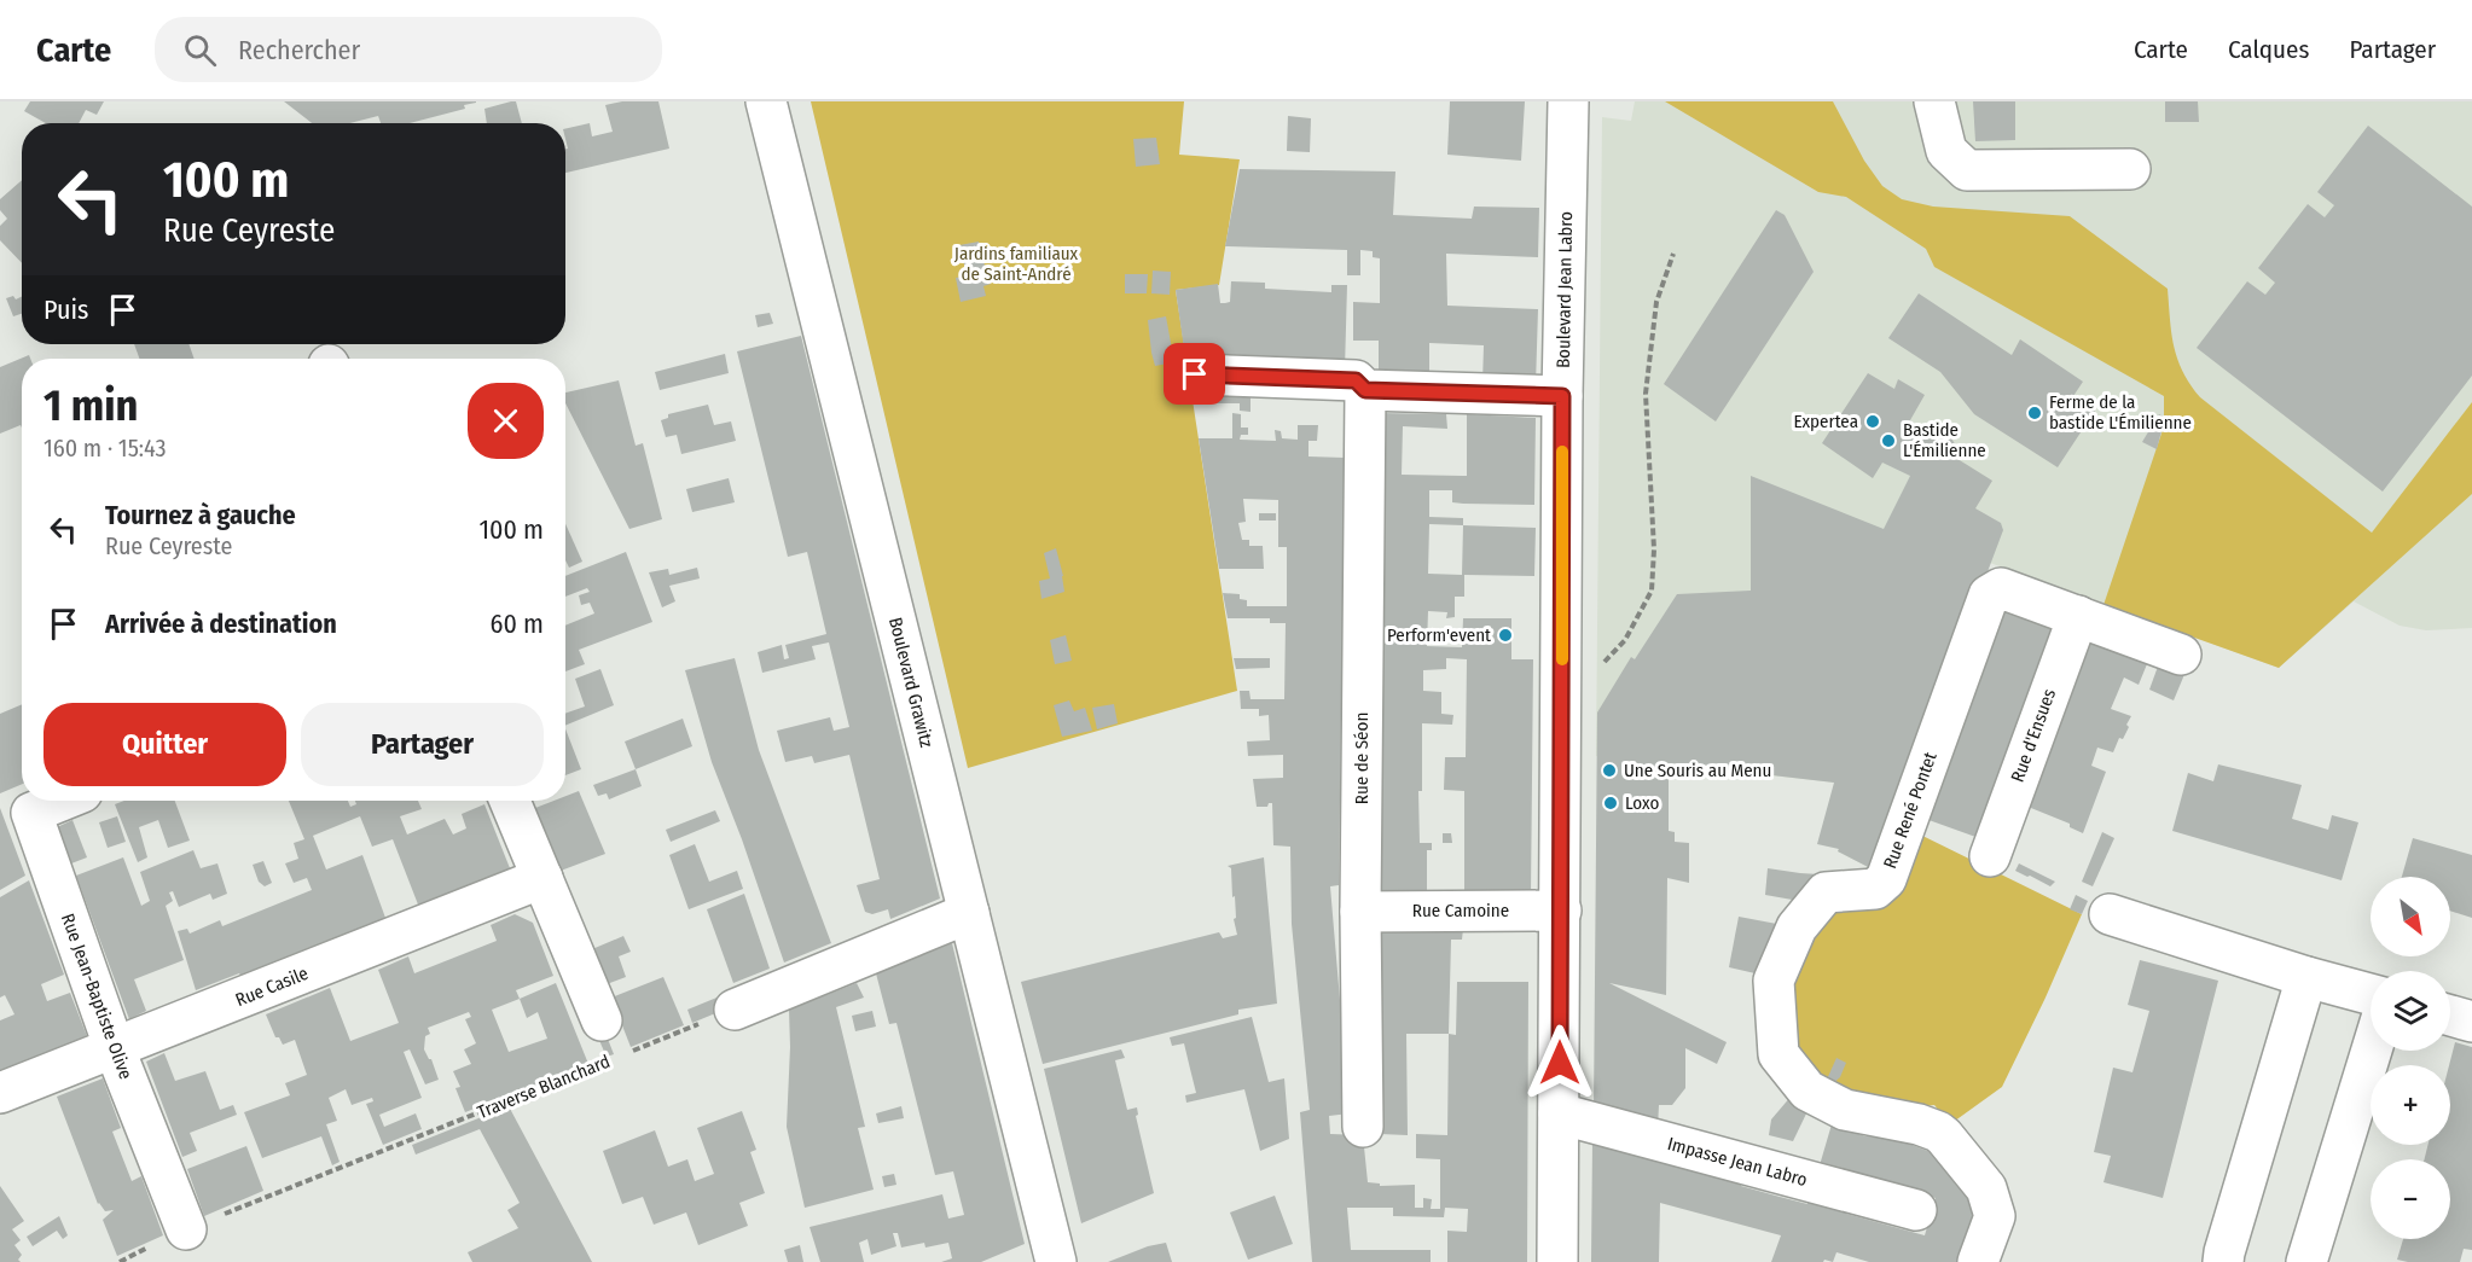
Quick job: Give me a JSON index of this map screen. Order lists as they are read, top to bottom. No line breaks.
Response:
{"streets":{"street":["Boulevard Jean Labro","Boulevard Grawitz","Rue d'Ensues","Rue de Séon","Rue René Pontet","Rue Camoine","Rue Casile","Rue Jean-Baptiste Olive","Impasse Jean Labro"],"path":["Traverse Blanchard"]},"crossings":[["Boulevard Jean Labro","Rue Camoine"],["Boulevard Jean Labro","Impasse Jean Labro"],["Rue d'Ensues","Rue René Pontet"],["Rue de Séon","Rue Camoine"],["Rue Casile","Rue Jean-Baptiste Olive"],["Rue Jean-Baptiste Olive","Traverse Blanchard"]],"parks":["Jardins familiaux de Saint-André"],"places":["Ferme de la bastide L'Émilienne","Expertea","Bastide L'Émilienne","Perform'event","Une Souris au Menu","Loxo"],"north":"bottom right","page":{"header":"Carte","search":"Rechercher","nav":["Carte","Calques","Partager"],"turn":["100 m","Rue Ceyreste"],"then":"Puis","heading":["1 min","160 m · 15:43"],"list":[{"name":"Tournez à gauche","note":"Rue Ceyreste","value":"100 m"},{"name":"Arrivée à destination","value":"60 m"}],"buttons":["Quitter","Partager"],"map_buttons":["+","−"]}}
